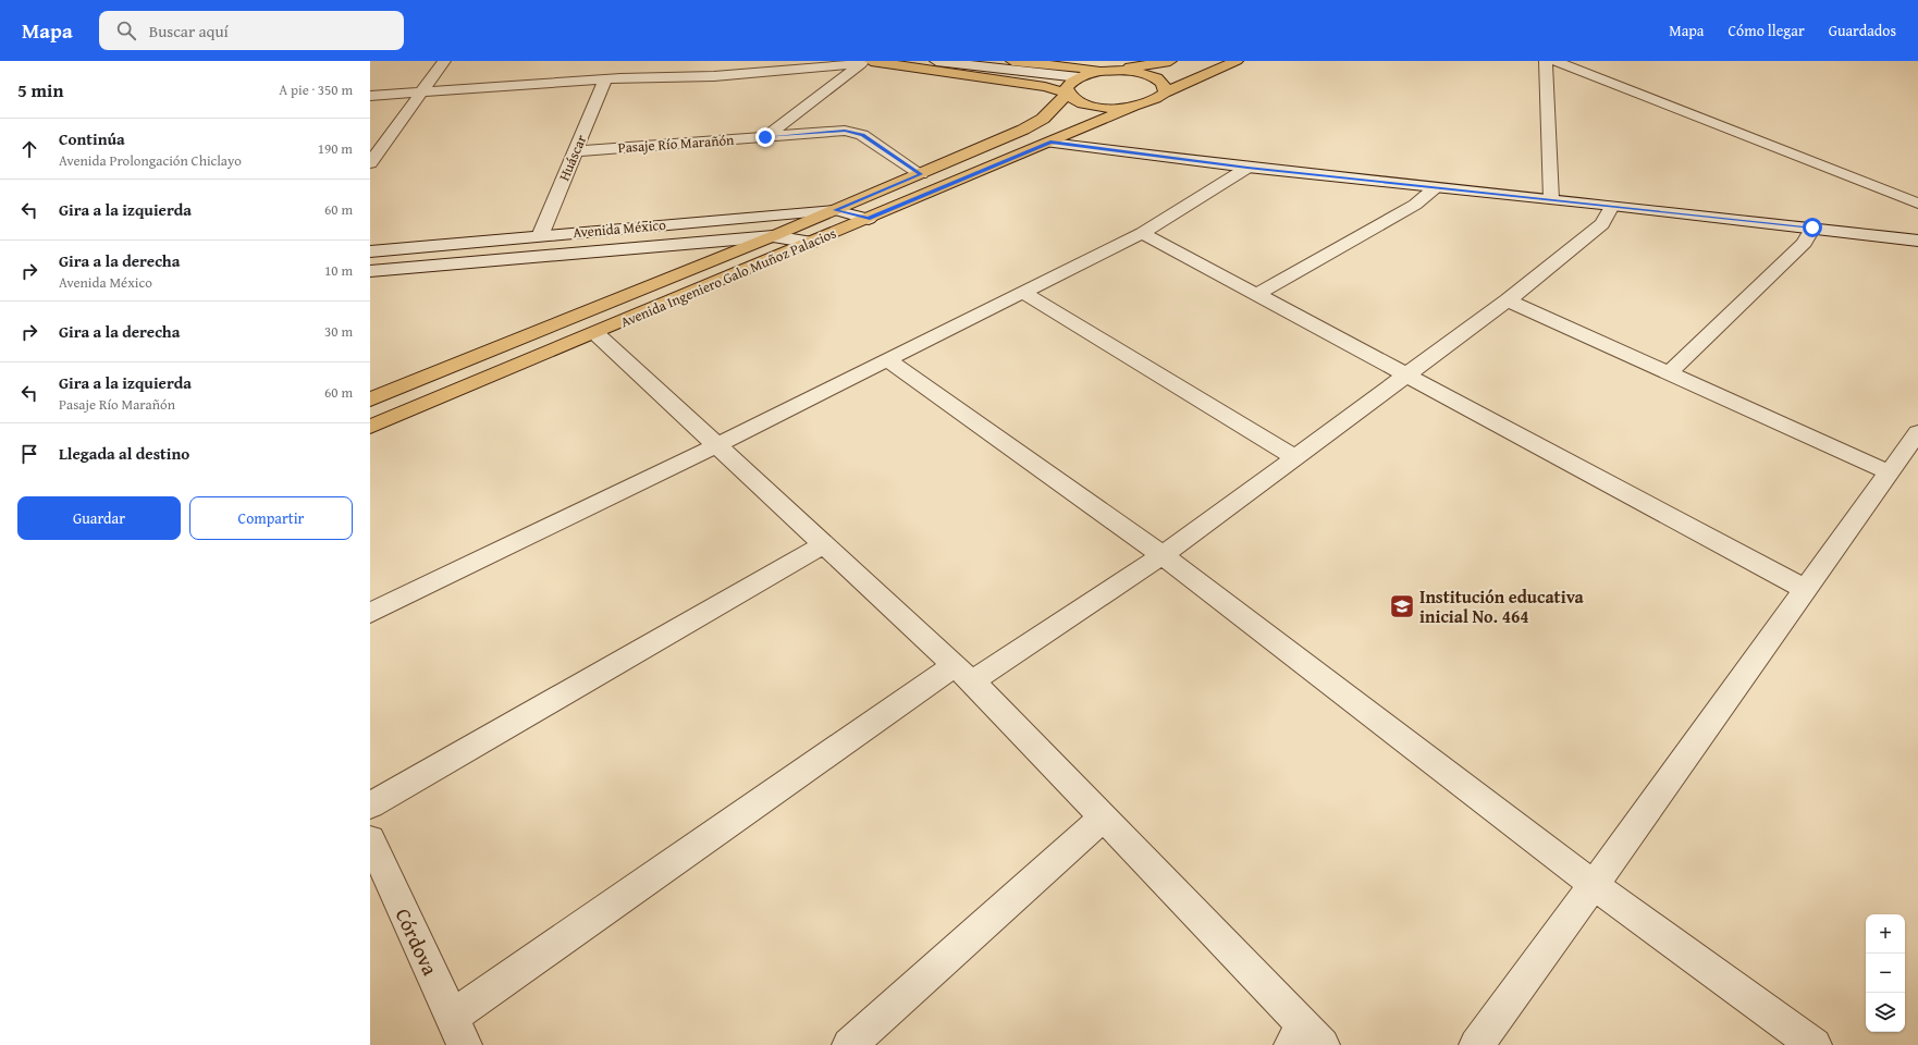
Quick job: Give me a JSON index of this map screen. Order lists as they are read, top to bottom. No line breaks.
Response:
{"streets":{"main road":["Avenida Ingeniero Galo Muñoz Palacios"],"street":["Pasaje Río Marañón","Huáscar","Avenida México","Córdova"]},"crossings":[["Pasaje Río Marañón","Huáscar"],["Pasaje Río Marañón","Avenida Ingeniero Galo Muñoz Palacios"],["Huáscar","Avenida México"],["Avenida México","Avenida Ingeniero Galo Muñoz Palacios"]],"places":{"school or university":["Institución educativa inicial No. 464"]},"page":{"header":"Mapa","search":"Buscar aquí","nav":["Mapa","Cómo llegar","Guardados"],"heading":["5 min","A pie · 350 m"],"list":[["Continúa","Avenida Prolongación Chiclayo","190 m"],["Gira a la izquierda","60 m"],["Gira a la derecha","Avenida México","10 m"],["Gira a la derecha","30 m"],["Gira a la izquierda","Pasaje Río Marañón","60 m"],"Llegada al destino"],"buttons":["Guardar","Compartir"],"map_buttons":["+","−"]}}
